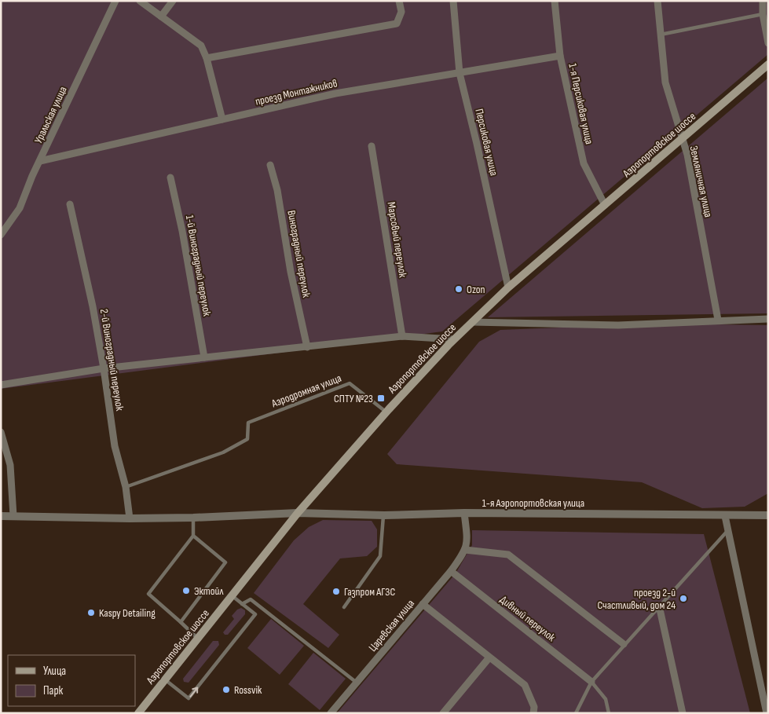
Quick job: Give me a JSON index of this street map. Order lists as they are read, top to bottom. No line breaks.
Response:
{"streets":{"main road":["Аэропортовское шоссе"],"street":["проезд Монтажников","1-я Персиковая улица","Уральская улица","Персиковая улица","Земляничная улица","Марсовый переулок","Виноградный переулок","1-й Виноградный переулок","2-й Виноградный переулок","1-я Аэропортовская улица","Дивный переулок","Царевская улица"],"lane":["Аэродромная улица"]},"crossings":[["проезд Монтажников","1-я Персиковая улица"],["проезд Монтажников","Уральская улица"],["проезд Монтажников","Персиковая улица"],["1-я Персиковая улица","Аэропортовское шоссе"],["Персиковая улица","Аэропортовское шоссе"],["Аэропортовское шоссе","Земляничная улица"],["Аэропортовское шоссе","Аэродромная улица"],["Аэропортовское шоссе","1-я Аэропортовская улица"],["2-й Виноградный переулок","Аэродромная улица"],["2-й Виноградный переулок","1-я Аэропортовская улица"],["1-я Аэропортовская улица","Царевская улица"],["Дивный переулок","Царевская улица"]],"places":{"other":["Ozon","Эктойл","Газпром АГЗС","проезд 2-й Счастливый, дом 24","Kaspy Detailing","Rossvik"],"transit":["СПТУ №23"]},"legend":["Улица","Парк"]}
